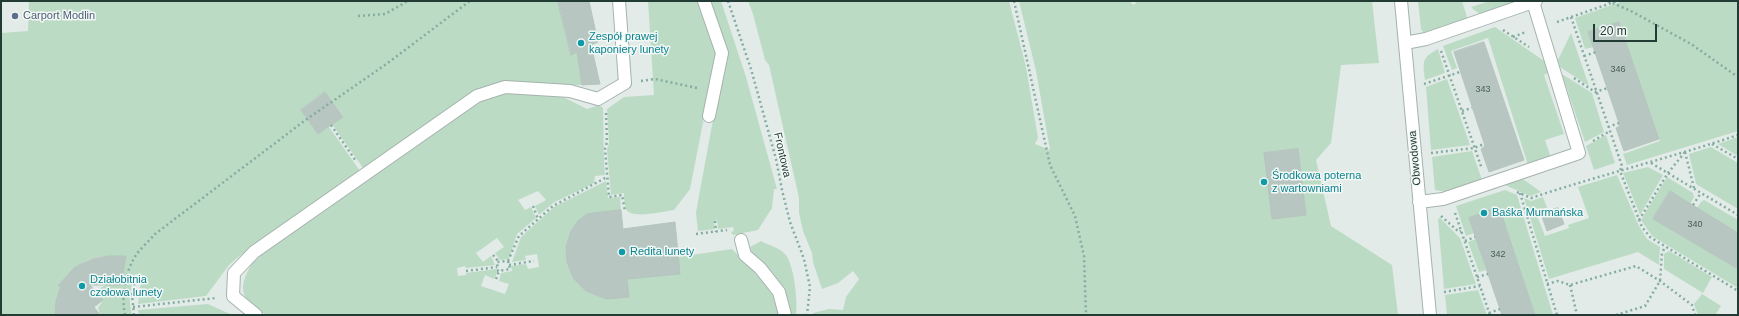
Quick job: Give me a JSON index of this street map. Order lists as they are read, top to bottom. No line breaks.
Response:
{"streets":{"street":["Obwodowa"],"path":["Frontowa"]},"places":["Carport Modlin","Zespół prawej kaponiery lunety","Środkowa poterna z wartowniami","Baśka Murmańska","Redita lunety","Działobitnia czołowa lunety"],"house_numbers":["346","343","340","342"],"scale_bar":"20 m"}
